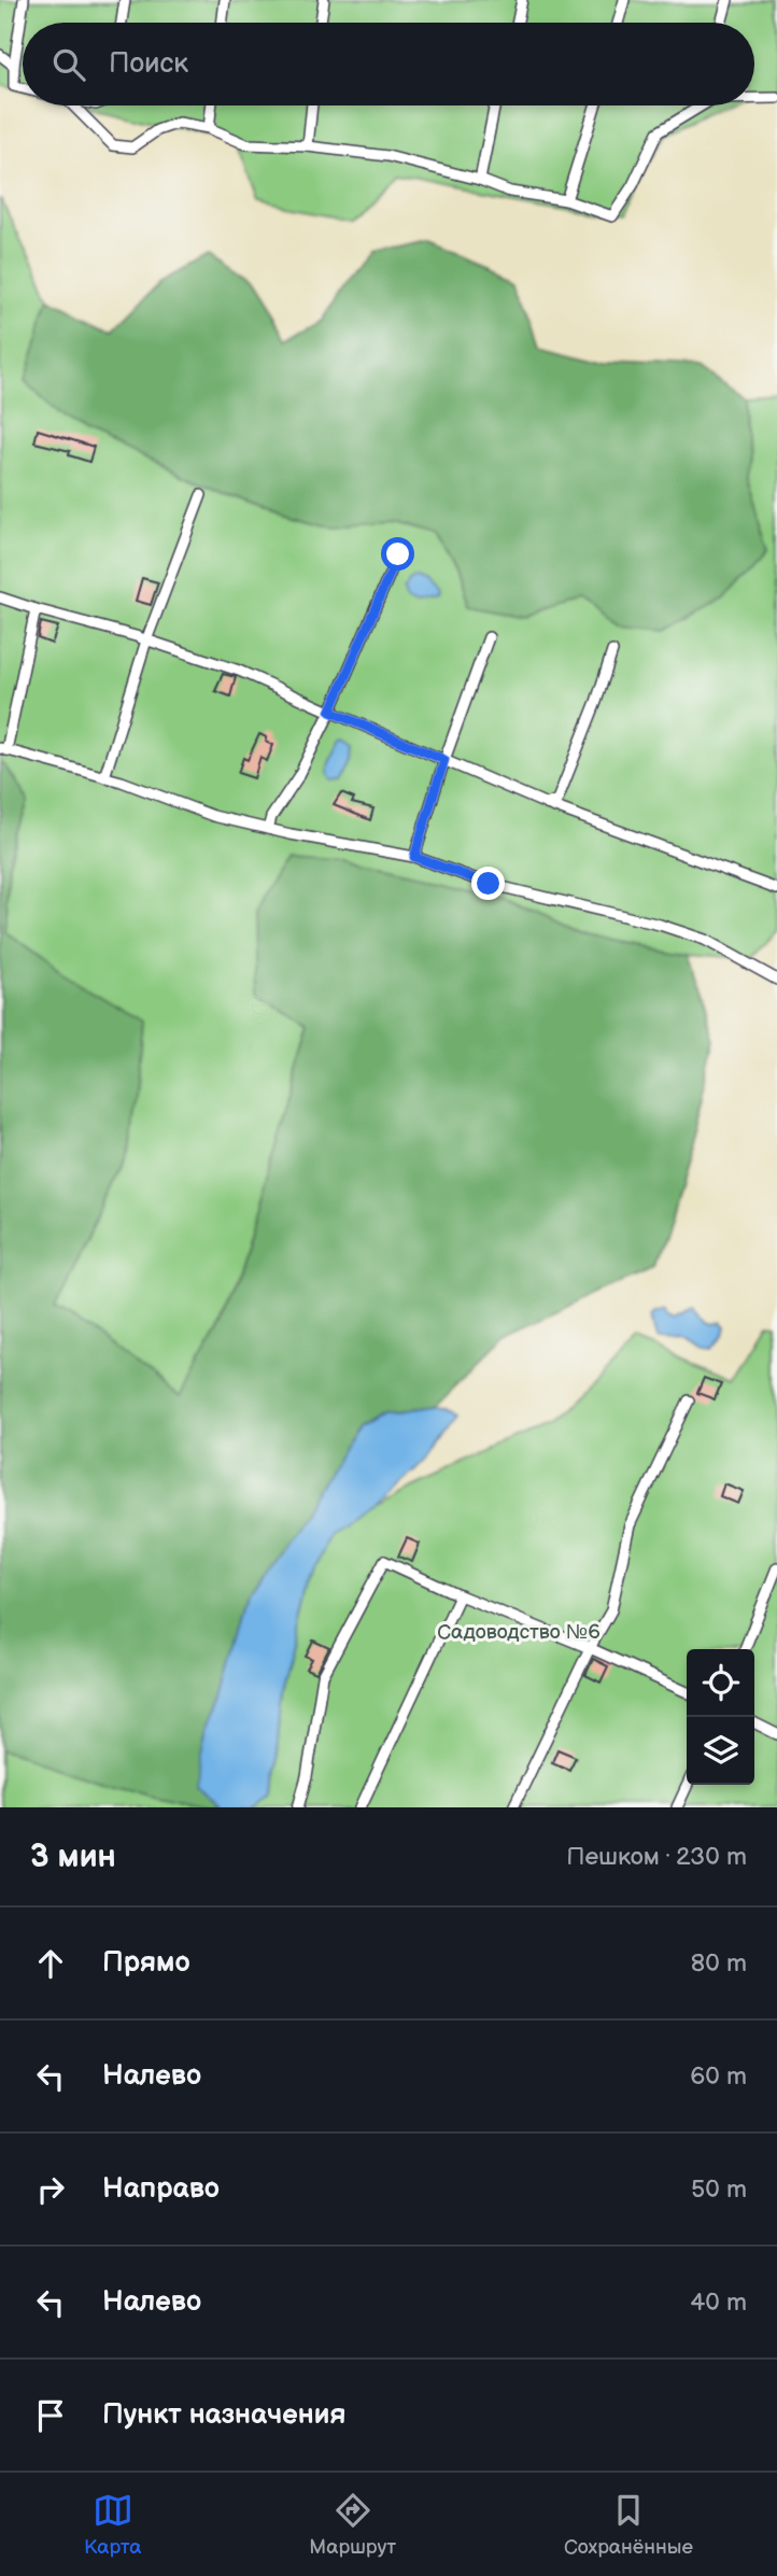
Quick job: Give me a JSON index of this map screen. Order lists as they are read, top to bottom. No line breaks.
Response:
{"parks":["Садоводство №6"],"page":{"search":"Поиск","heading":["3 мин","Пешком · 230 m"],"list":[["Прямо","80 m"],["Налево","60 m"],["Направо","50 m"],["Налево","40 m"],"Пункт назначения"],"nav":["Карта","Маршрут","Сохранённые"]}}
